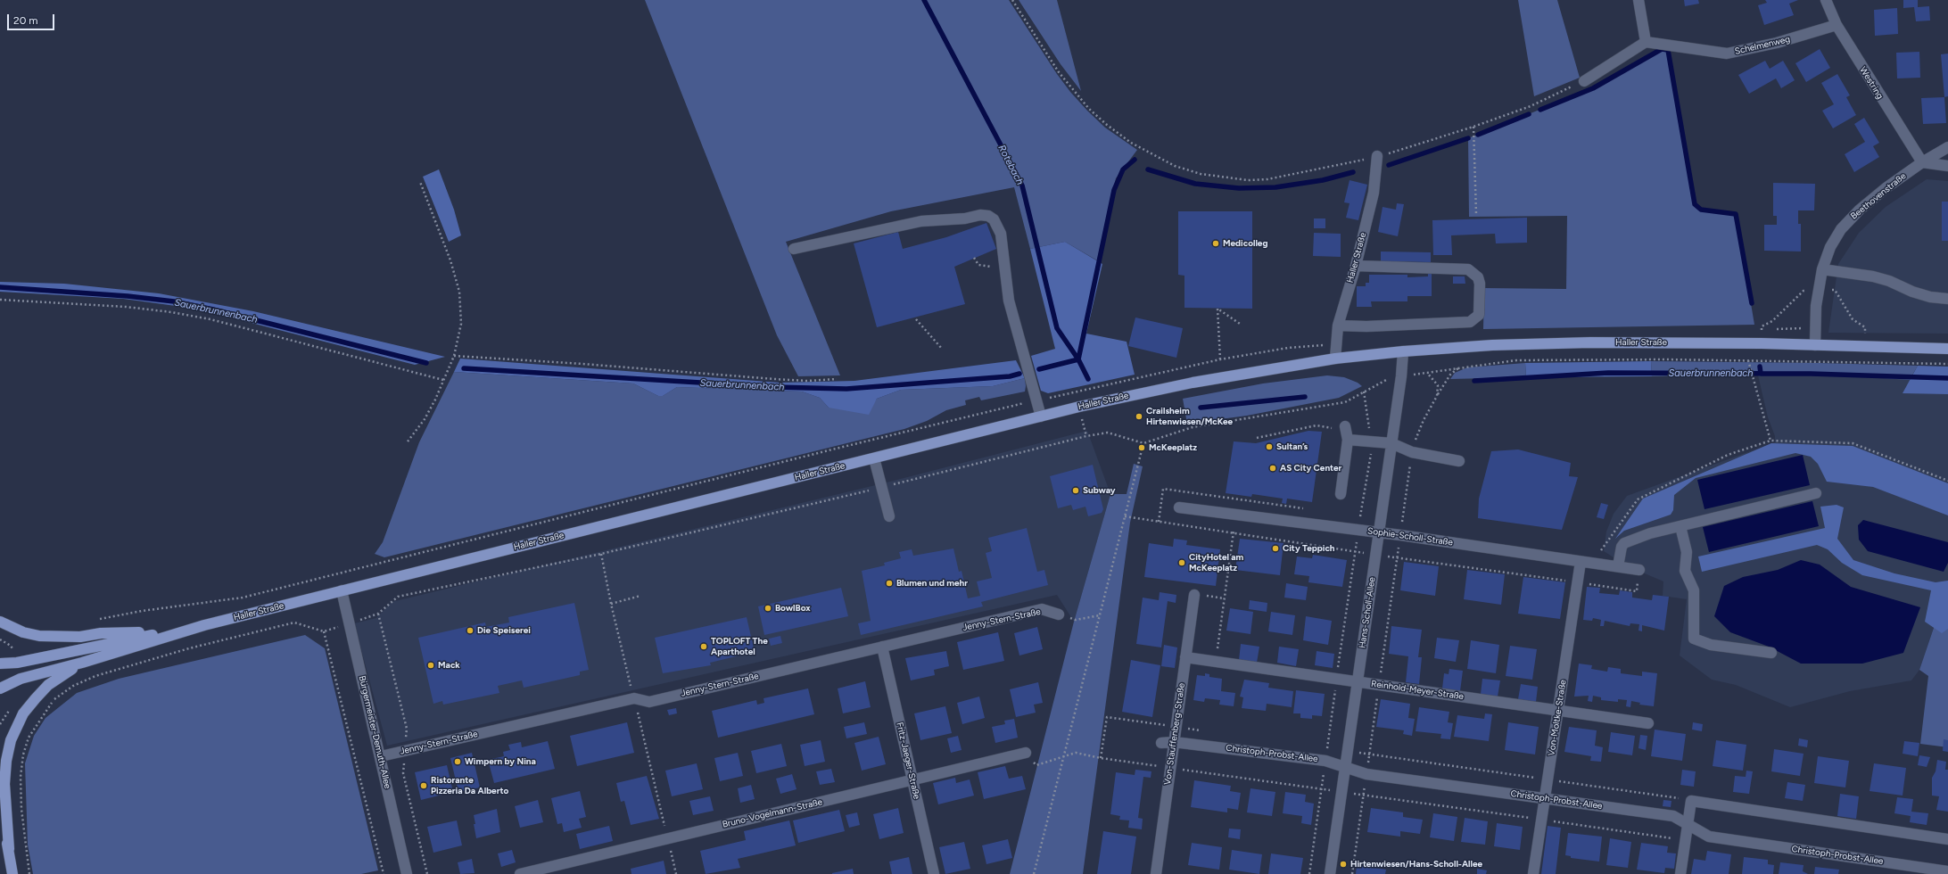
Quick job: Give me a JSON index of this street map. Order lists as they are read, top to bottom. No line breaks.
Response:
{"streets":{"main road":["Haller Straße"],"street":["Schelmenweg","Westring","Beethovenstraße","Sophie-Scholl-Straße","Hans-Scholl-Allee","Jenny-Stern-Straße","Reinhold-Meyer-Straße","Von-Moltke-Straße","Bürgermeister-Demuth-Allee","Von-Stauffenberg-Straße","Christoph-Probst-Allee","Fritz-Jaeger-Straße","Bruno-Vogelmann-Straße"]},"crossings":[["Schelmenweg","Westring"],["Westring","Beethovenstraße"],["Beethovenstraße","Haller Straße"],["Haller Straße","Hans-Scholl-Allee"],["Haller Straße","Bürgermeister-Demuth-Allee"],["Sophie-Scholl-Straße","Hans-Scholl-Allee"],["Sophie-Scholl-Straße","Von-Moltke-Straße"],["Hans-Scholl-Allee","Reinhold-Meyer-Straße"],["Hans-Scholl-Allee","Christoph-Probst-Allee"],["Jenny-Stern-Straße","Bürgermeister-Demuth-Allee"],["Jenny-Stern-Straße","Fritz-Jaeger-Straße"],["Reinhold-Meyer-Straße","Von-Moltke-Straße"],["Reinhold-Meyer-Straße","Von-Stauffenberg-Straße"],["Von-Moltke-Straße","Christoph-Probst-Allee"],["Von-Stauffenberg-Straße","Christoph-Probst-Allee"],["Fritz-Jaeger-Straße","Bruno-Vogelmann-Straße"]],"water":["Rotebach","Sauerbrunnenbach"],"places":["Medicolleg","Crailsheim Hirtenwiesen/McKee","Sultan’s","McKeeplatz","AS City Center","Subway","City Teppich","CityHotel am McKeeplatz","Blumen und mehr","BowlBox","Die Speiserei","TOPLOFT The Aparthotel","Mack","Wimpern by Nina","Ristorante Pizzeria Da Alberto","Hirtenwiesen/Hans-Scholl-Allee"],"scale_bar":"20 m"}
